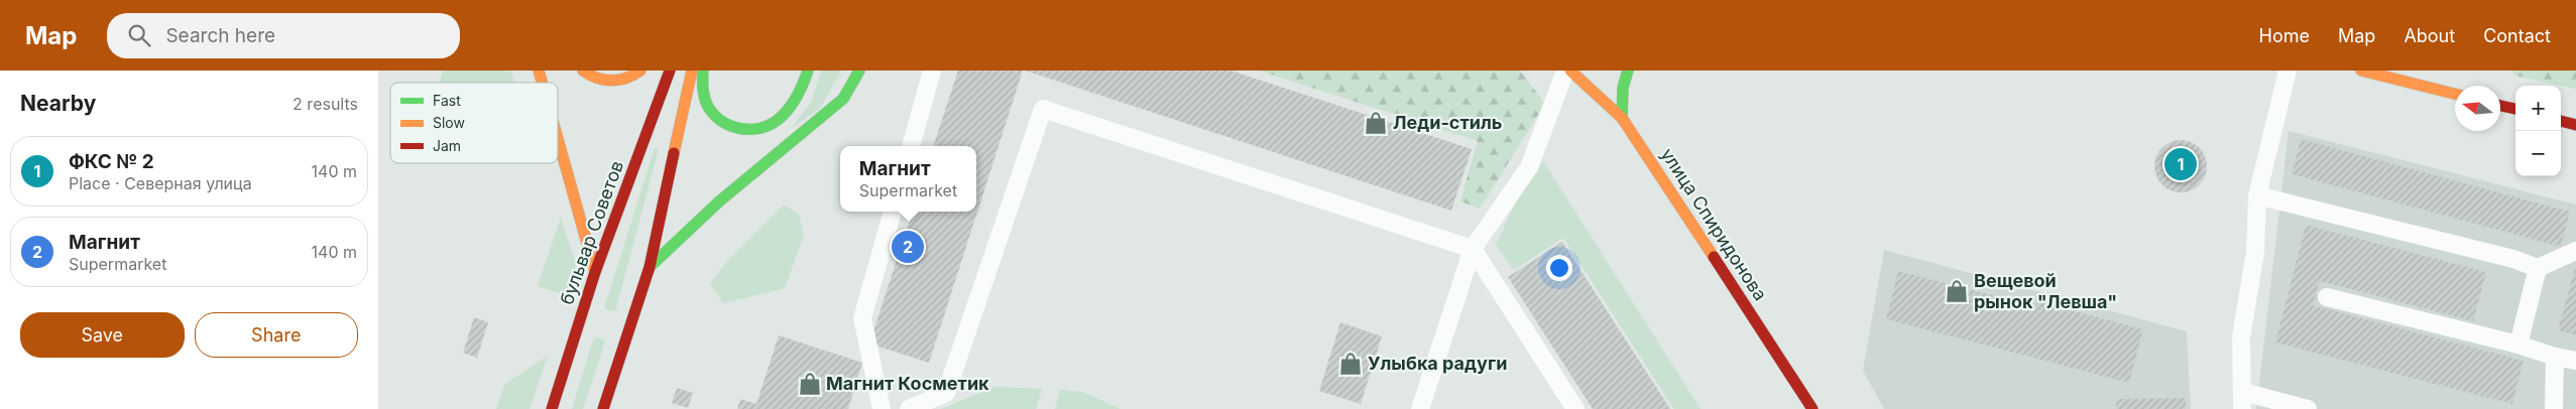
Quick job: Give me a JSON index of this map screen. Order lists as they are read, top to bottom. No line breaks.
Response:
{"streets":{"street":["улица Спиридонова","бульвар Советов"]},"places":{"shop":["Леди-стиль","Вещевой рынок \"Левша\"","Улыбка радуги","Магнит Косметик"]},"legend":["Fast","Slow","Jam"],"north":"left","page":{"header":"Map","search":"Search here","nav":["Home","Map","About","Contact"],"heading":["Nearby","2 results"],"map_buttons":["+","−"],"list":[{"mark":"1","name":"ФКС № 2","note":"Place · Северная улица","value":"140 m"},{"mark":"2","name":"Магнит","note":"Supermarket","value":"140 m"}],"pins":["1","2"],"popup":["Магнит","Supermarket"],"buttons":["Save","Share"]}}
